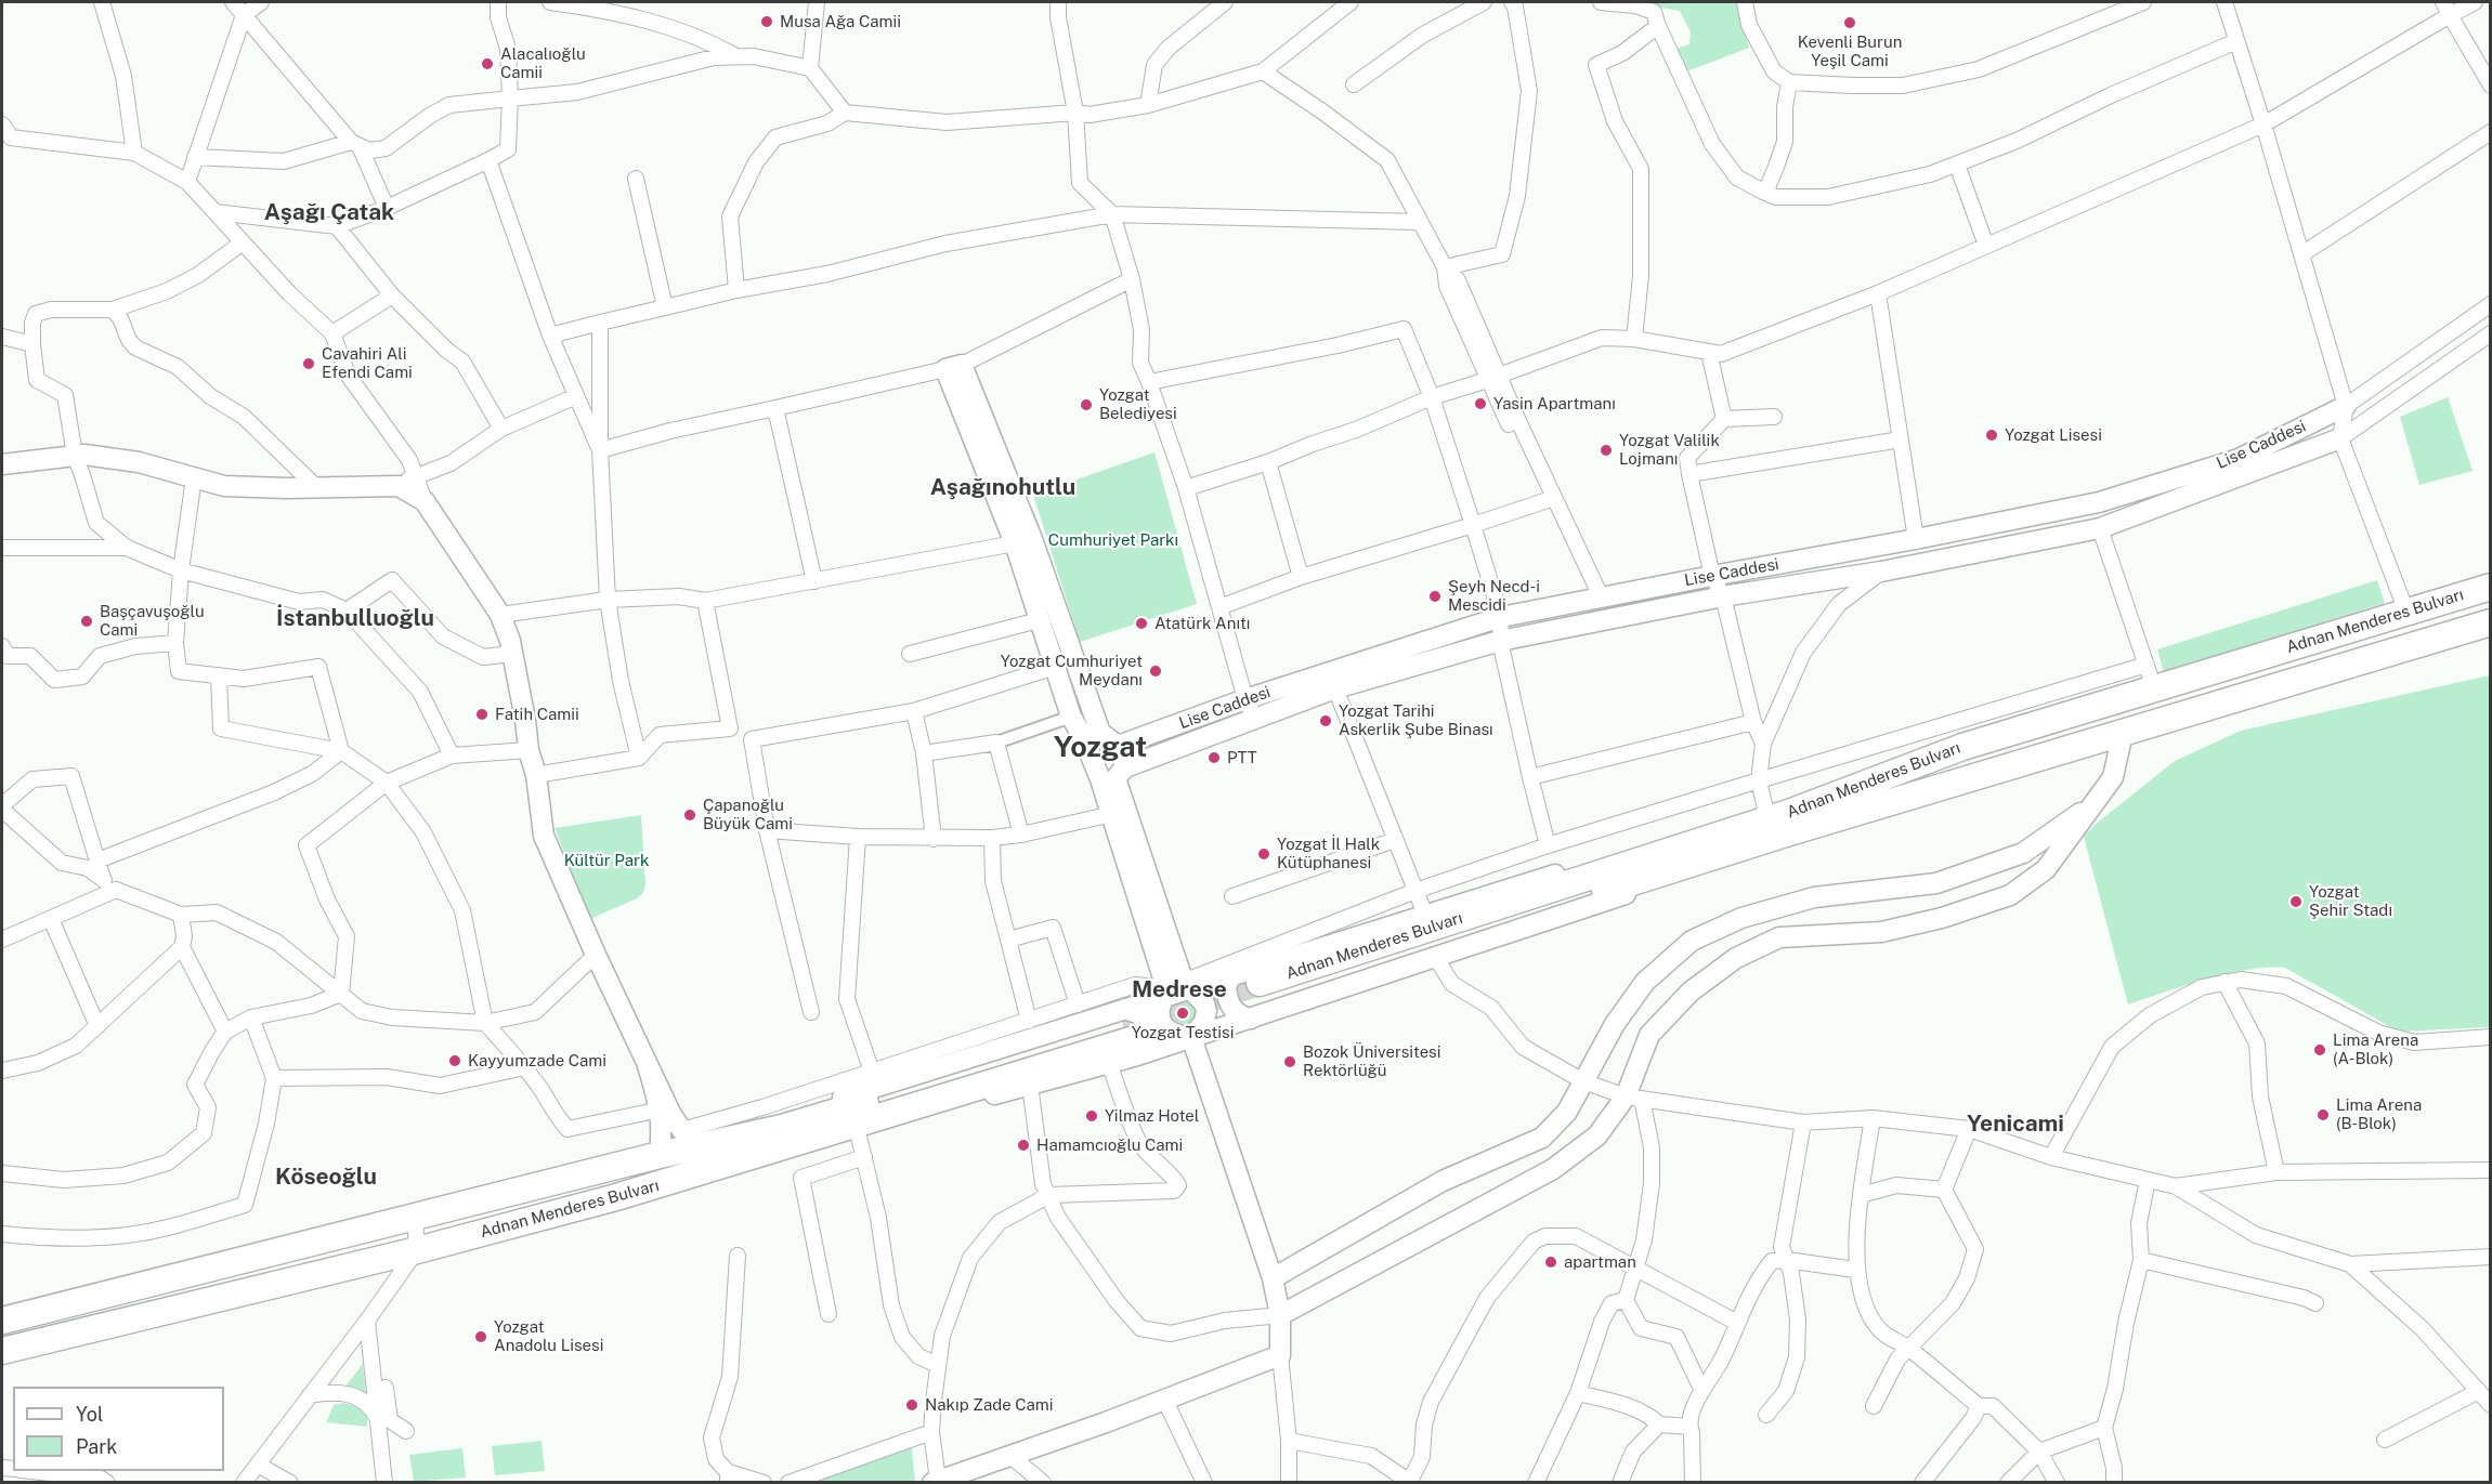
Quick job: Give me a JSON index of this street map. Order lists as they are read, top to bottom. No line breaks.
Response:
{"streets":{"highway":["Adnan Menderes Bulvarı"],"street":["Lise Caddesi"]},"districts":["Aşağı Çatak","Aşağınohutlu","İstanbulluoğlu","Yozgat","Medrese","Yenicami","Köseoğlu"],"parks":["Cumhuriyet Parkı","Kültür Park"],"places":["Musa Ağa Camii","Kevenli Burun Yeşil Cami","Alacalıoğlu Camii","Cavahiri Ali Efendi Cami","Yasin Apartmanı","Yozgat Belediyesi","Yozgat Lisesi","Yozgat Valilik Lojmanı","Şeyh Necd-i Mescidi","Başçavuşoğlu Cami","Atatürk Anıtı","Yozgat Cumhuriyet Meydanı","Fatih Camii","Yozgat Tarihi Askerlik Şube Binası","PTT","Çapanoğlu Büyük Cami","Yozgat İl Halk Kütüphanesi","Yozgat Şehir Stadı","Yozgat Testisi","Lima Arena (A-Blok)","Kayyumzade Cami","Bozok Üniversitesi Rektörlüğü","Lima Arena (B-Blok)","Yilmaz Hotel","Hamamcıoğlu Cami","apartman","Yozgat Anadolu Lisesi","Nakıp Zade Cami"],"legend":["Yol","Park"]}
